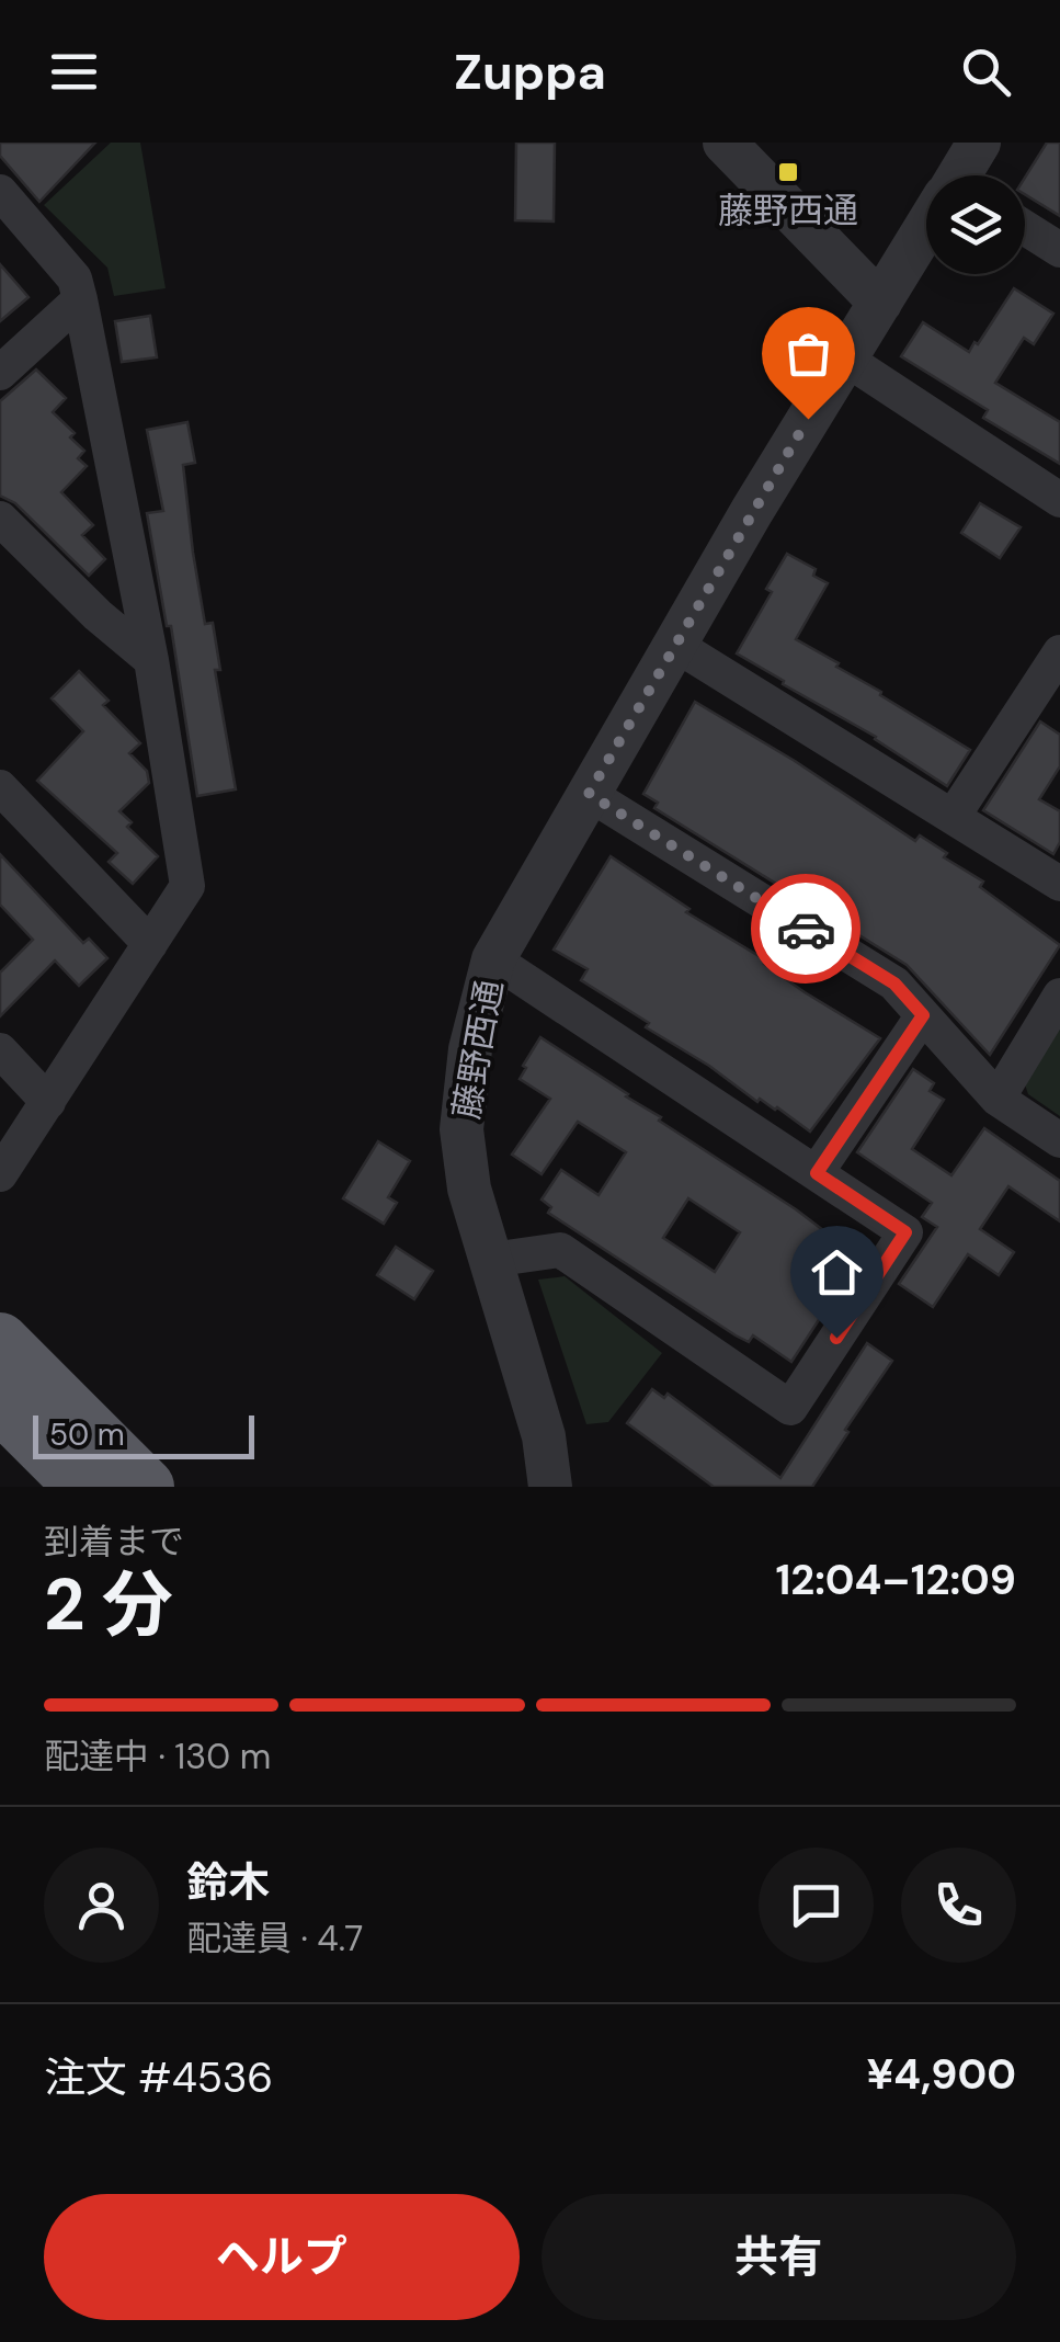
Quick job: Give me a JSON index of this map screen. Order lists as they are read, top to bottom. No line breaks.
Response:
{"streets":{"street":["藤野西通"]},"places":{"transit":["藤野西通"]},"scale_bar":"50 m","page":{"header":"Zuppa","scale":"50 m","heading":["2 分","到着まで","12:04–12:09"],"panel":["鈴木","配達員 · 4.7","注文 #4536","¥4,900"],"bar":"配達中 · 130 m","buttons":["ヘルプ","共有"]}}
